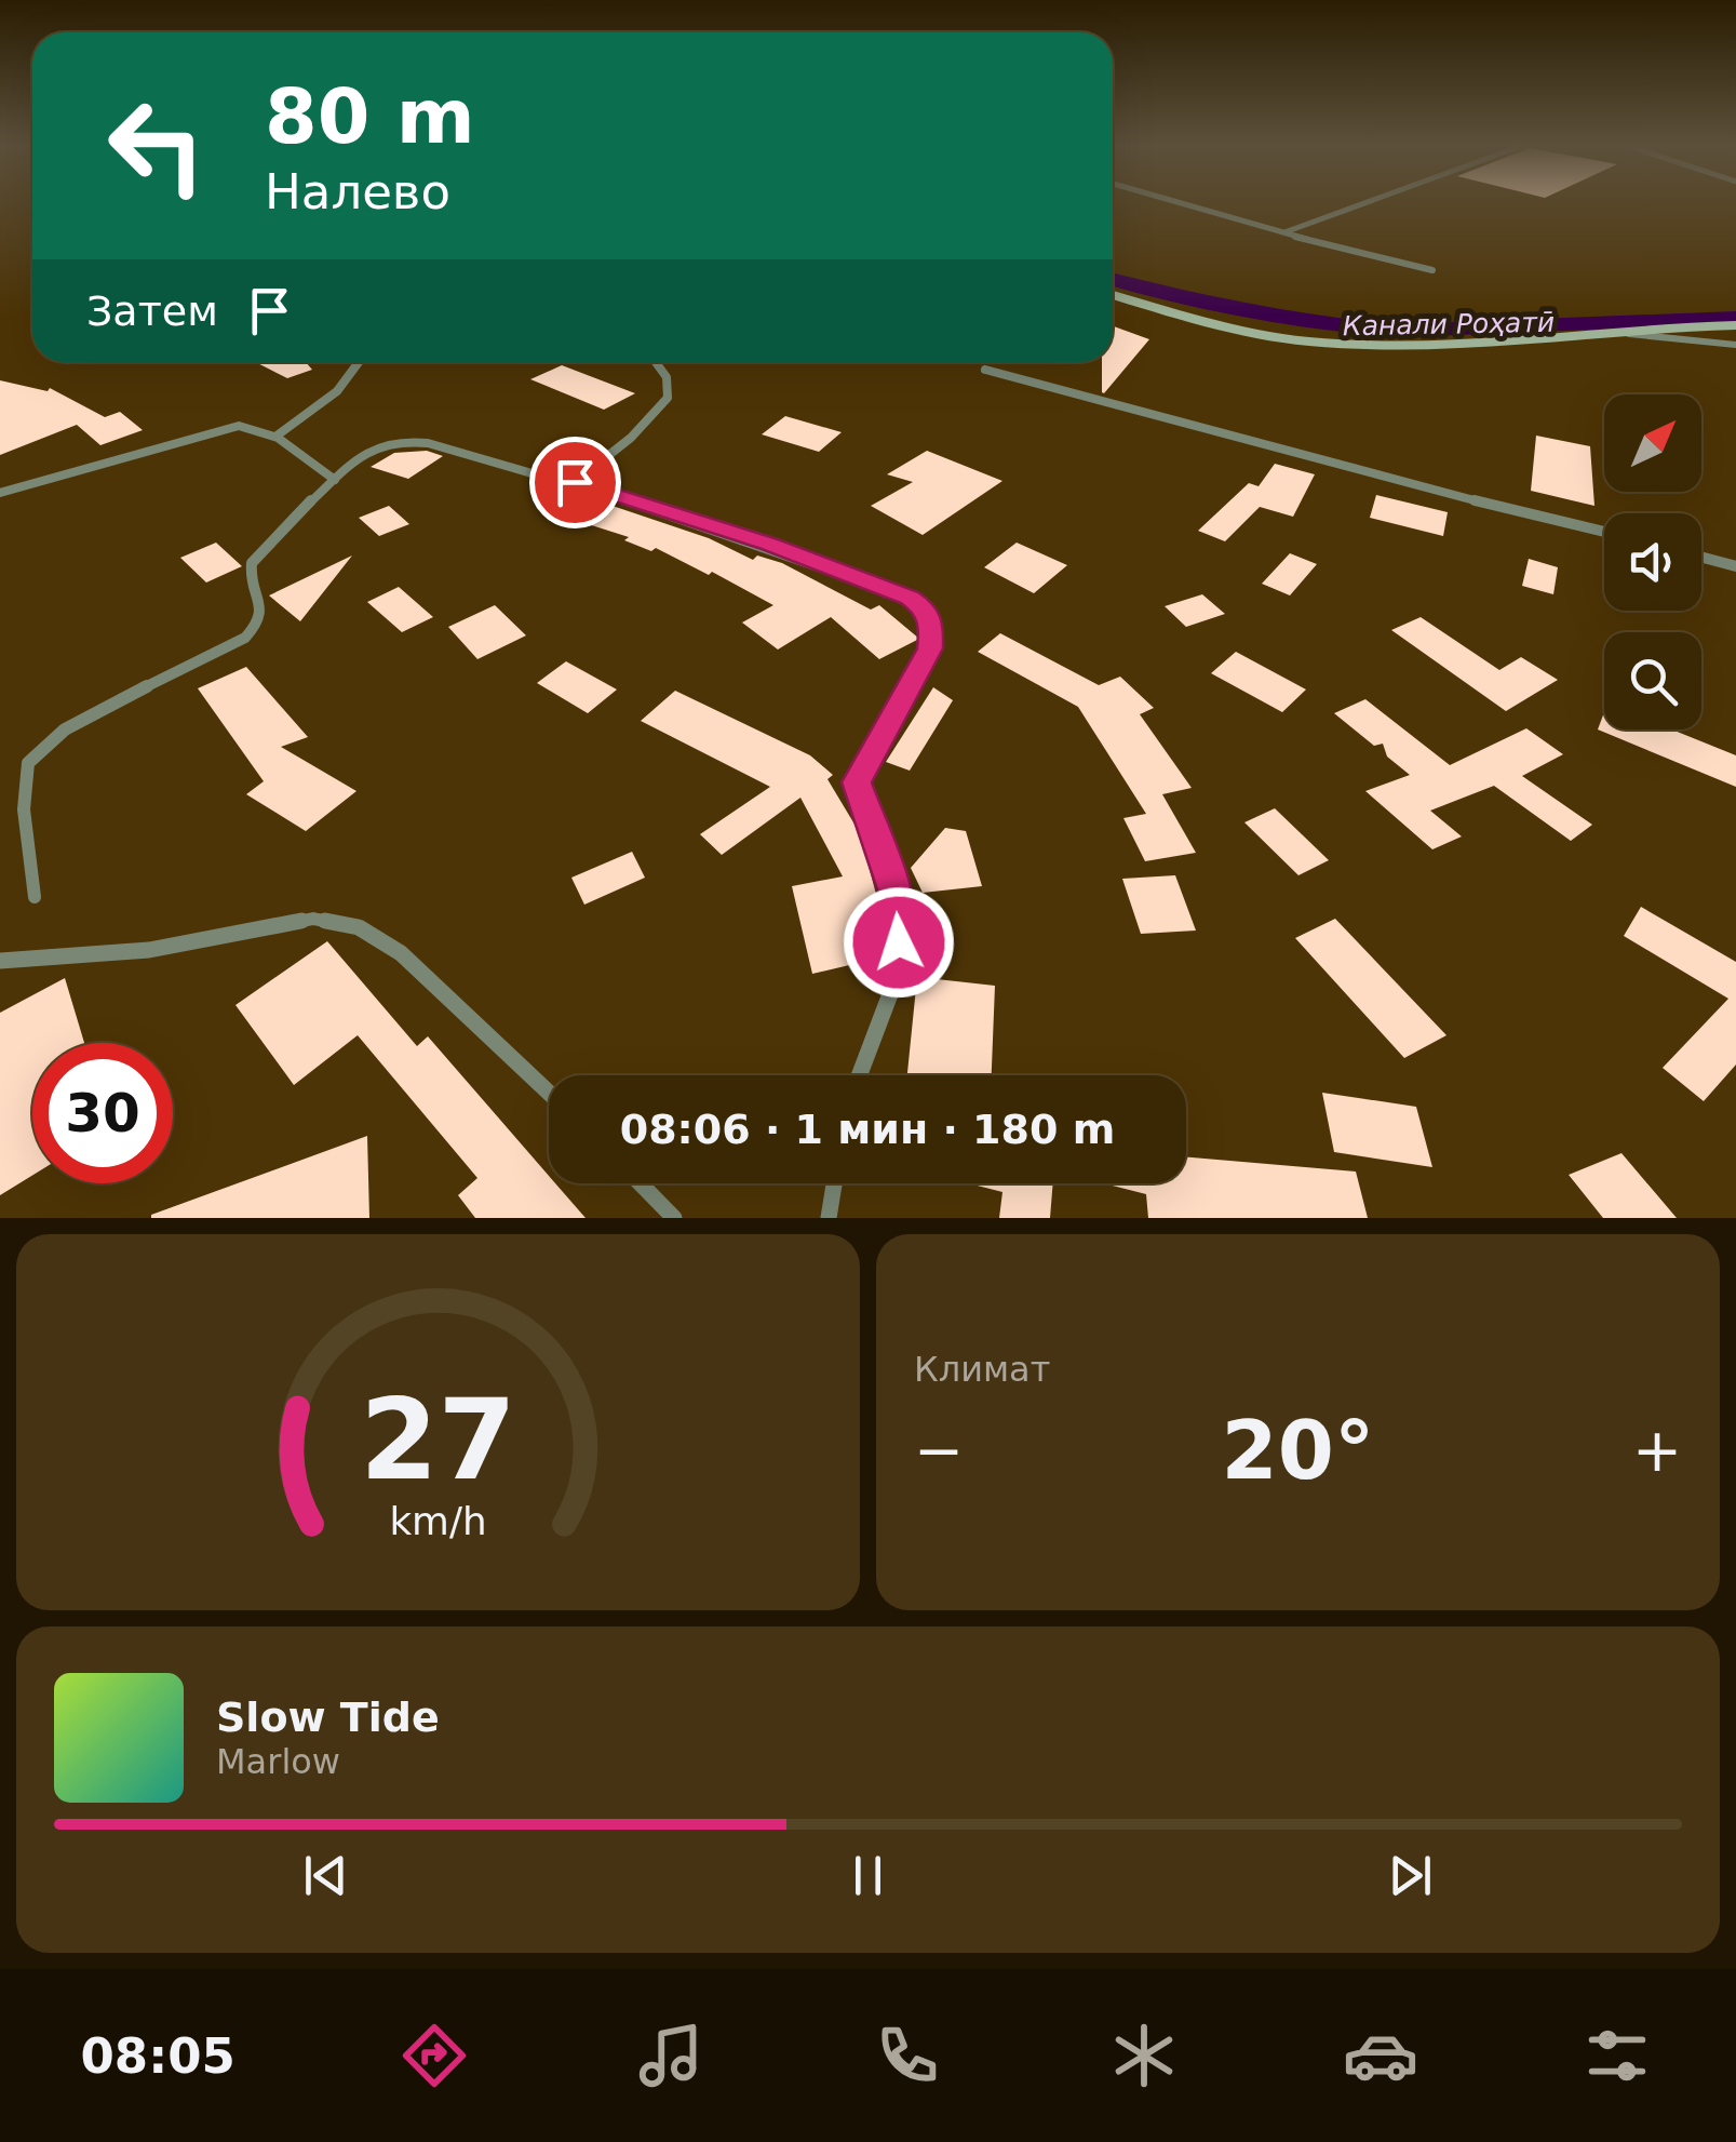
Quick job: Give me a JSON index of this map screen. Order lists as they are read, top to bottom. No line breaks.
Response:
{"water":["Канали Роҳатӣ"],"north":"top right","page":{"turn":["80 m","Налево"],"then":"Затем","limit":"30","trip":"08:06 · 1 мин · 180 m","tile":"Климат","heat":["−","20°","+"],"song":["Slow Tide","Marlow"],"tabs":"08:05","gauge":["27","km/h"]}}
